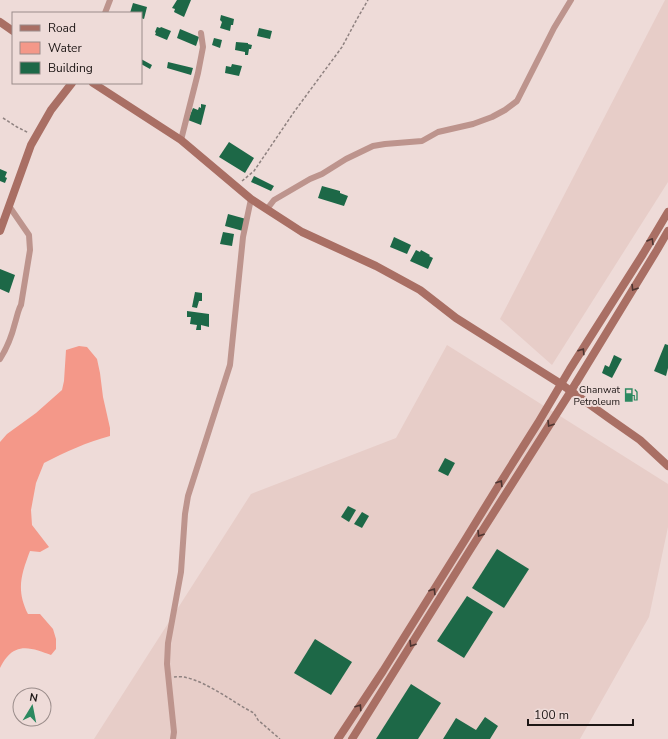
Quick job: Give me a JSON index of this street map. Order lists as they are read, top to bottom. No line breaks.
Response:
{"places":{"fuel station":["Ghanwat Petroleum"]},"legend":["Road","Water","Building"],"scale_bar":"100 m","north":"top"}
